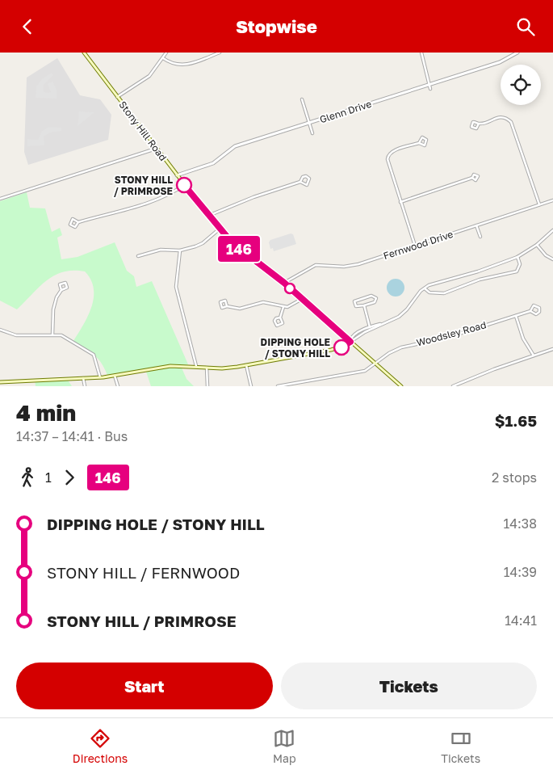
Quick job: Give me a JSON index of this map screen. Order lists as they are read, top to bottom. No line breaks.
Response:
{"streets":{"main road":["Stony Hill Road"],"street":["Glenn Drive","Fernwood Drive","Woodsley Road"]},"crossings":[["Glenn Drive","Stony Hill Road"],["Stony Hill Road","Fernwood Drive"],["Stony Hill Road","Woodsley Road"]],"places":["STONY HILL / PRIMROSE","DIPPING HOLE / STONY HILL"],"lines":["bus line 146"],"page":{"header":"Stopwise","on_map":"146","heading":["4 min","14:37 – 14:41 · Bus","$1.65"],"legs":["1","146","2 stops"],"list":[{"name":"DIPPING HOLE / STONY HILL","value":"14:38"},{"name":"STONY HILL / FERNWOOD","value":"14:39"},{"name":"STONY HILL / PRIMROSE","value":"14:41"}],"buttons":["Start","Tickets"],"tabs":["Directions","Map","Tickets"]}}
